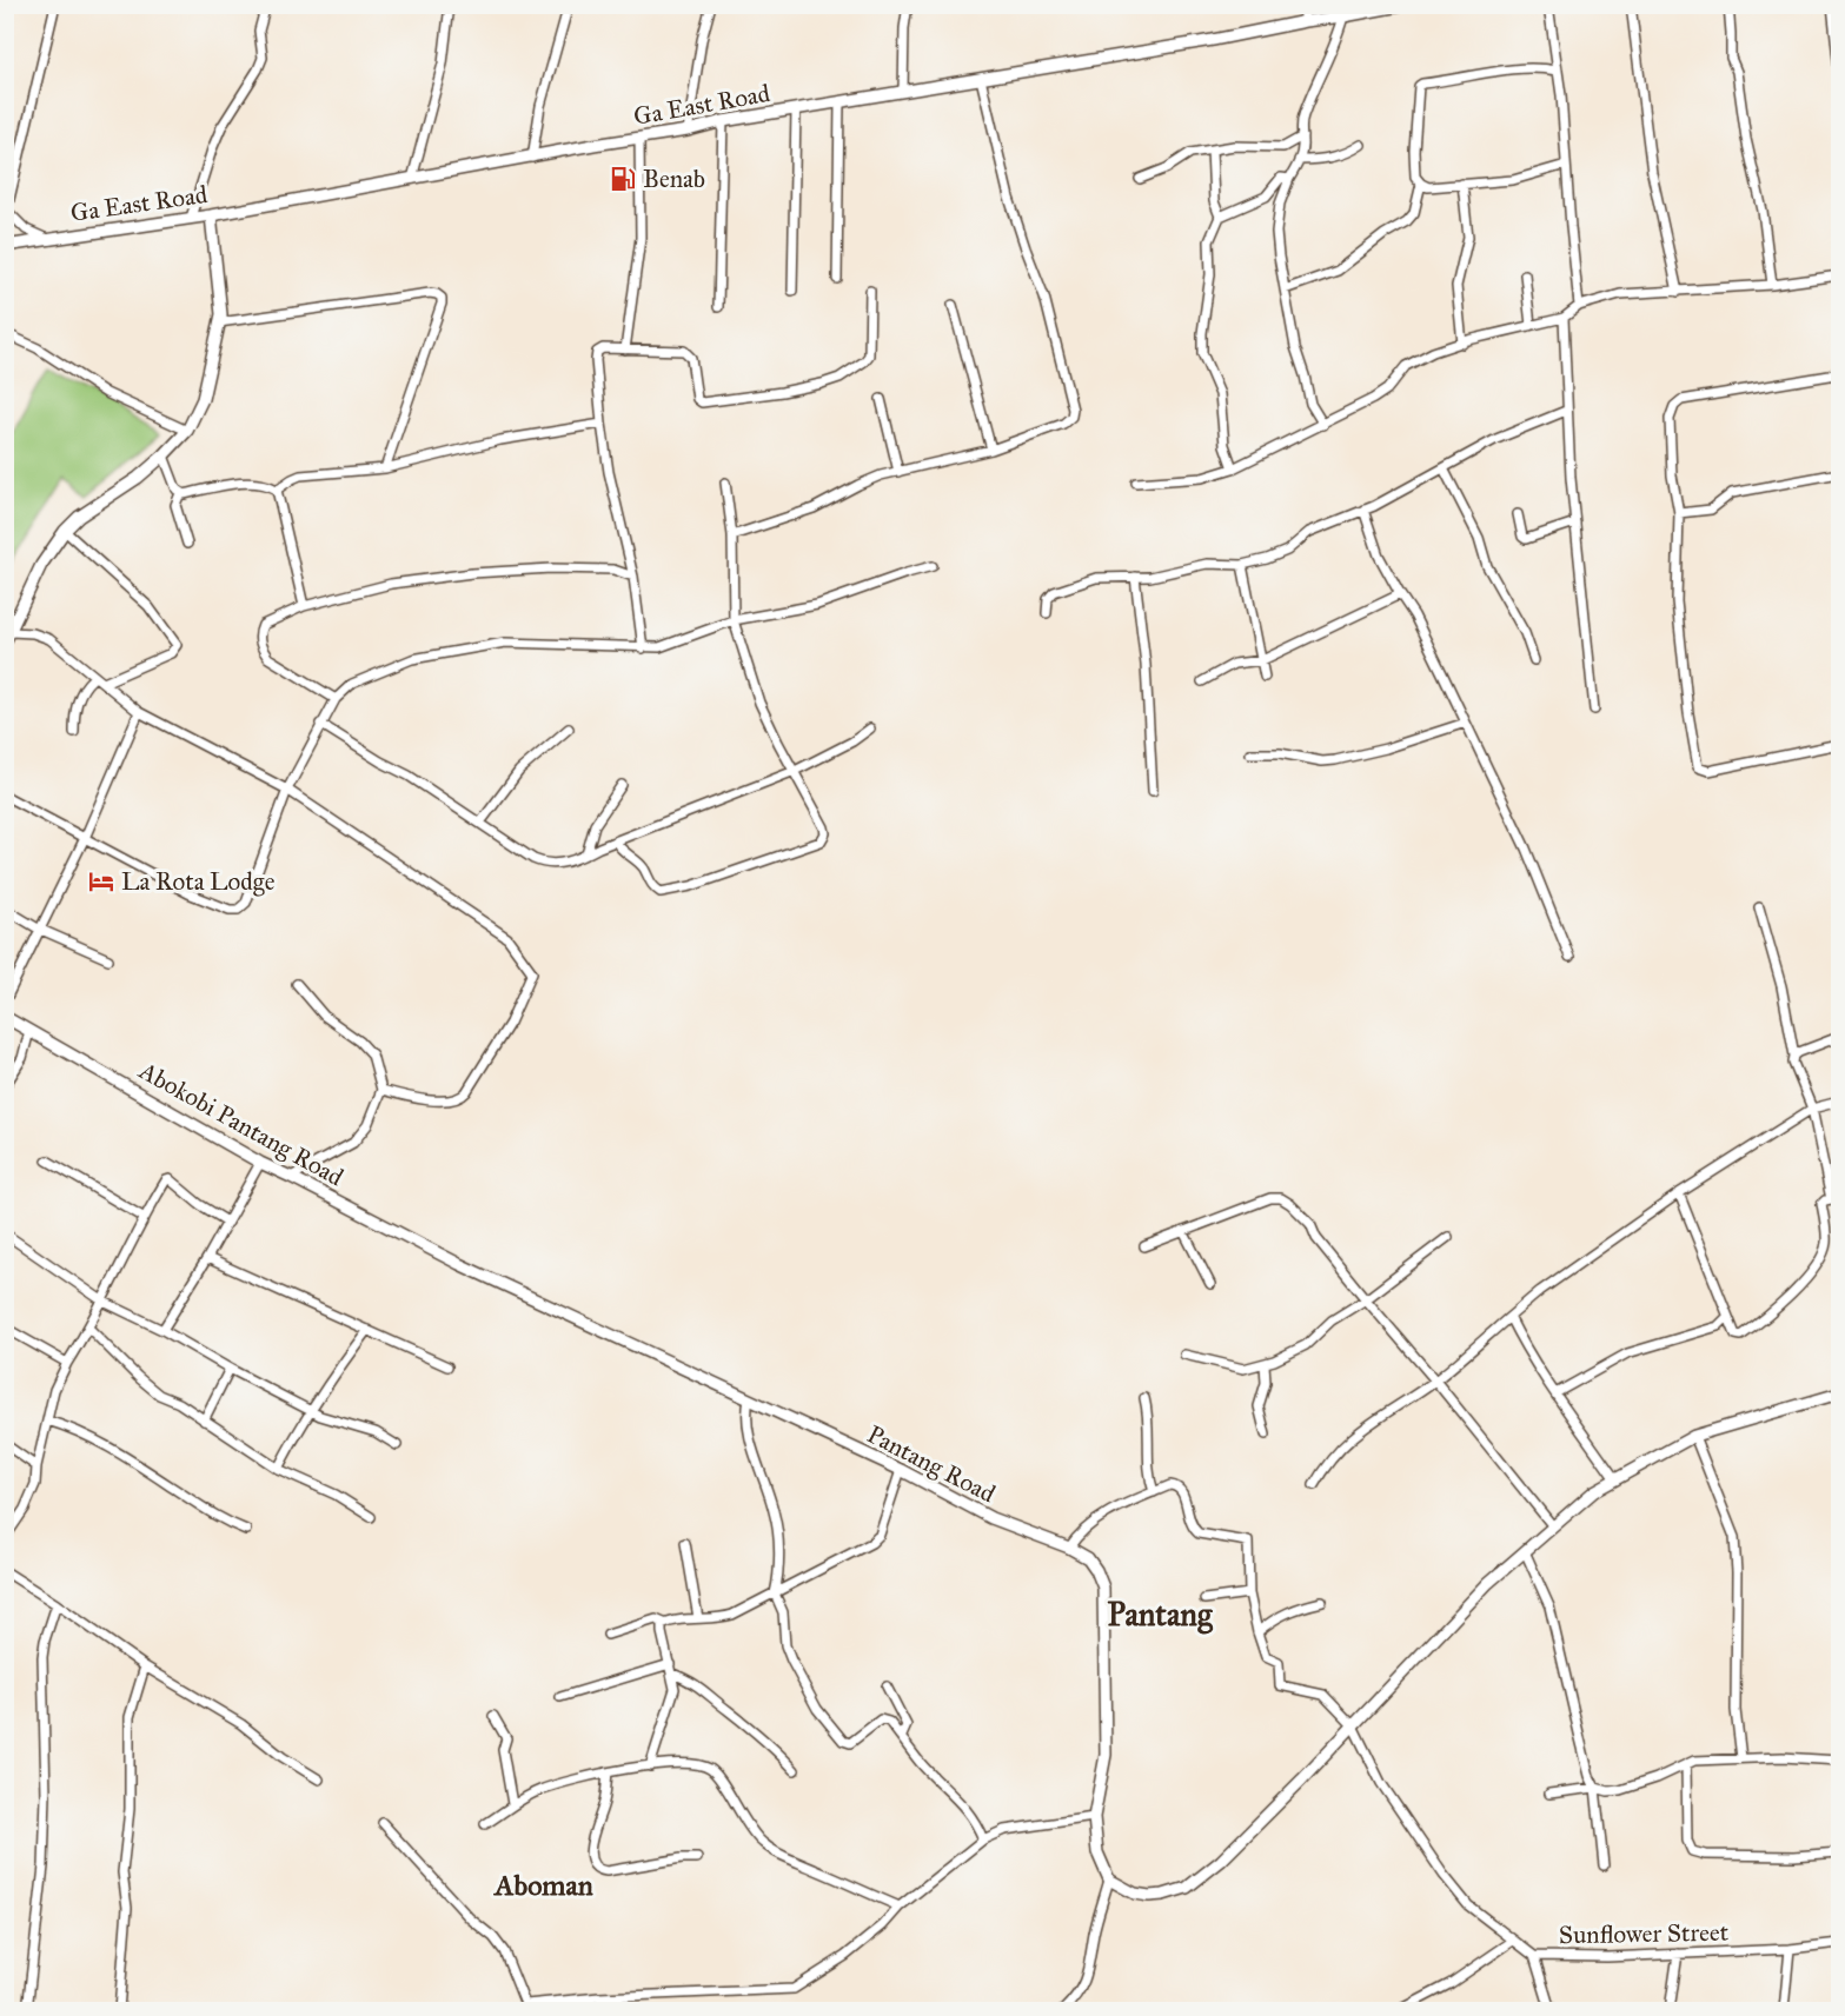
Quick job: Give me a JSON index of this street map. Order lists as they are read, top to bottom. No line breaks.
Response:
{"streets":{"street":["Ga East Road","Abokobi Pantang Road","Pantang Road","Sunflower Street"]},"crossings":[["Abokobi Pantang Road","Pantang Road"]],"districts":["Pantang","Aboman"],"places":{"fuel station":["Benab"],"hotel":["La Rota Lodge"]}}
